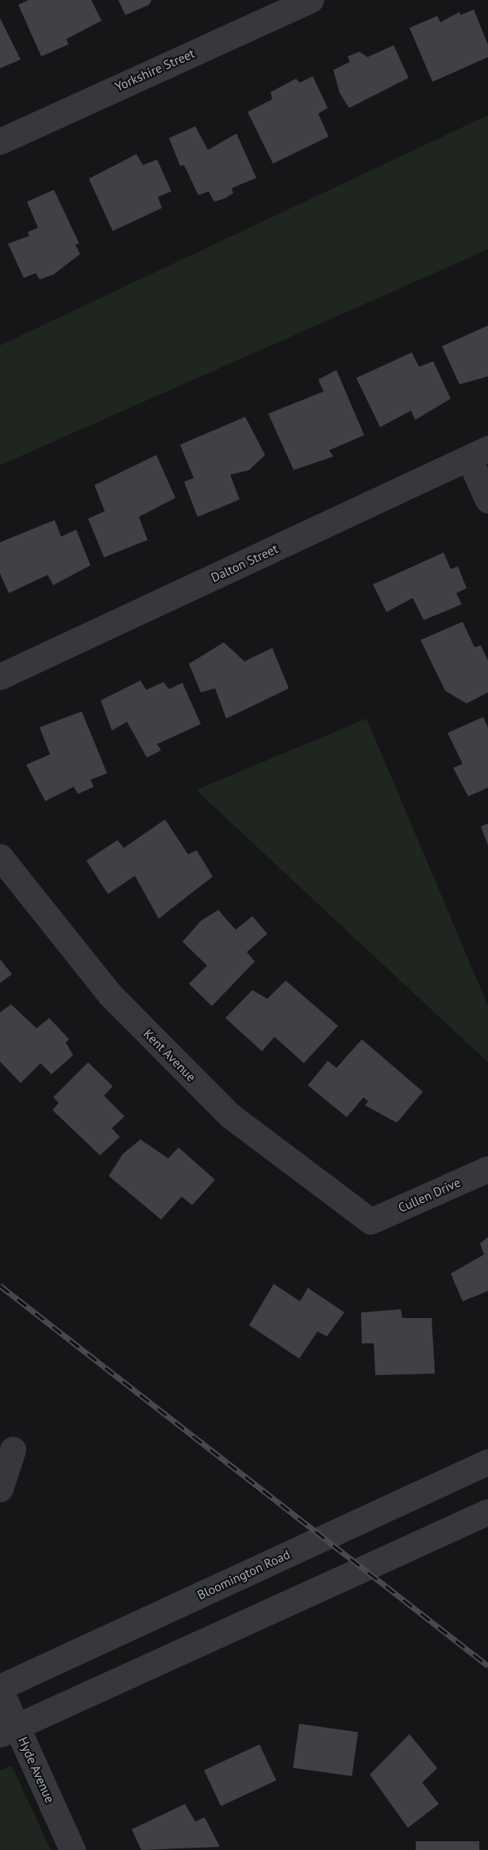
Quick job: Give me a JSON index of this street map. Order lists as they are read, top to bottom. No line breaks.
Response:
{"streets":{"street":["Yorkshire Street","Dalton Street","Kent Avenue","Cullen Drive","Bloomington Road","Hyde Avenue"]},"crossings":[["Kent Avenue","Cullen Drive"],["Bloomington Road","Hyde Avenue"]]}
